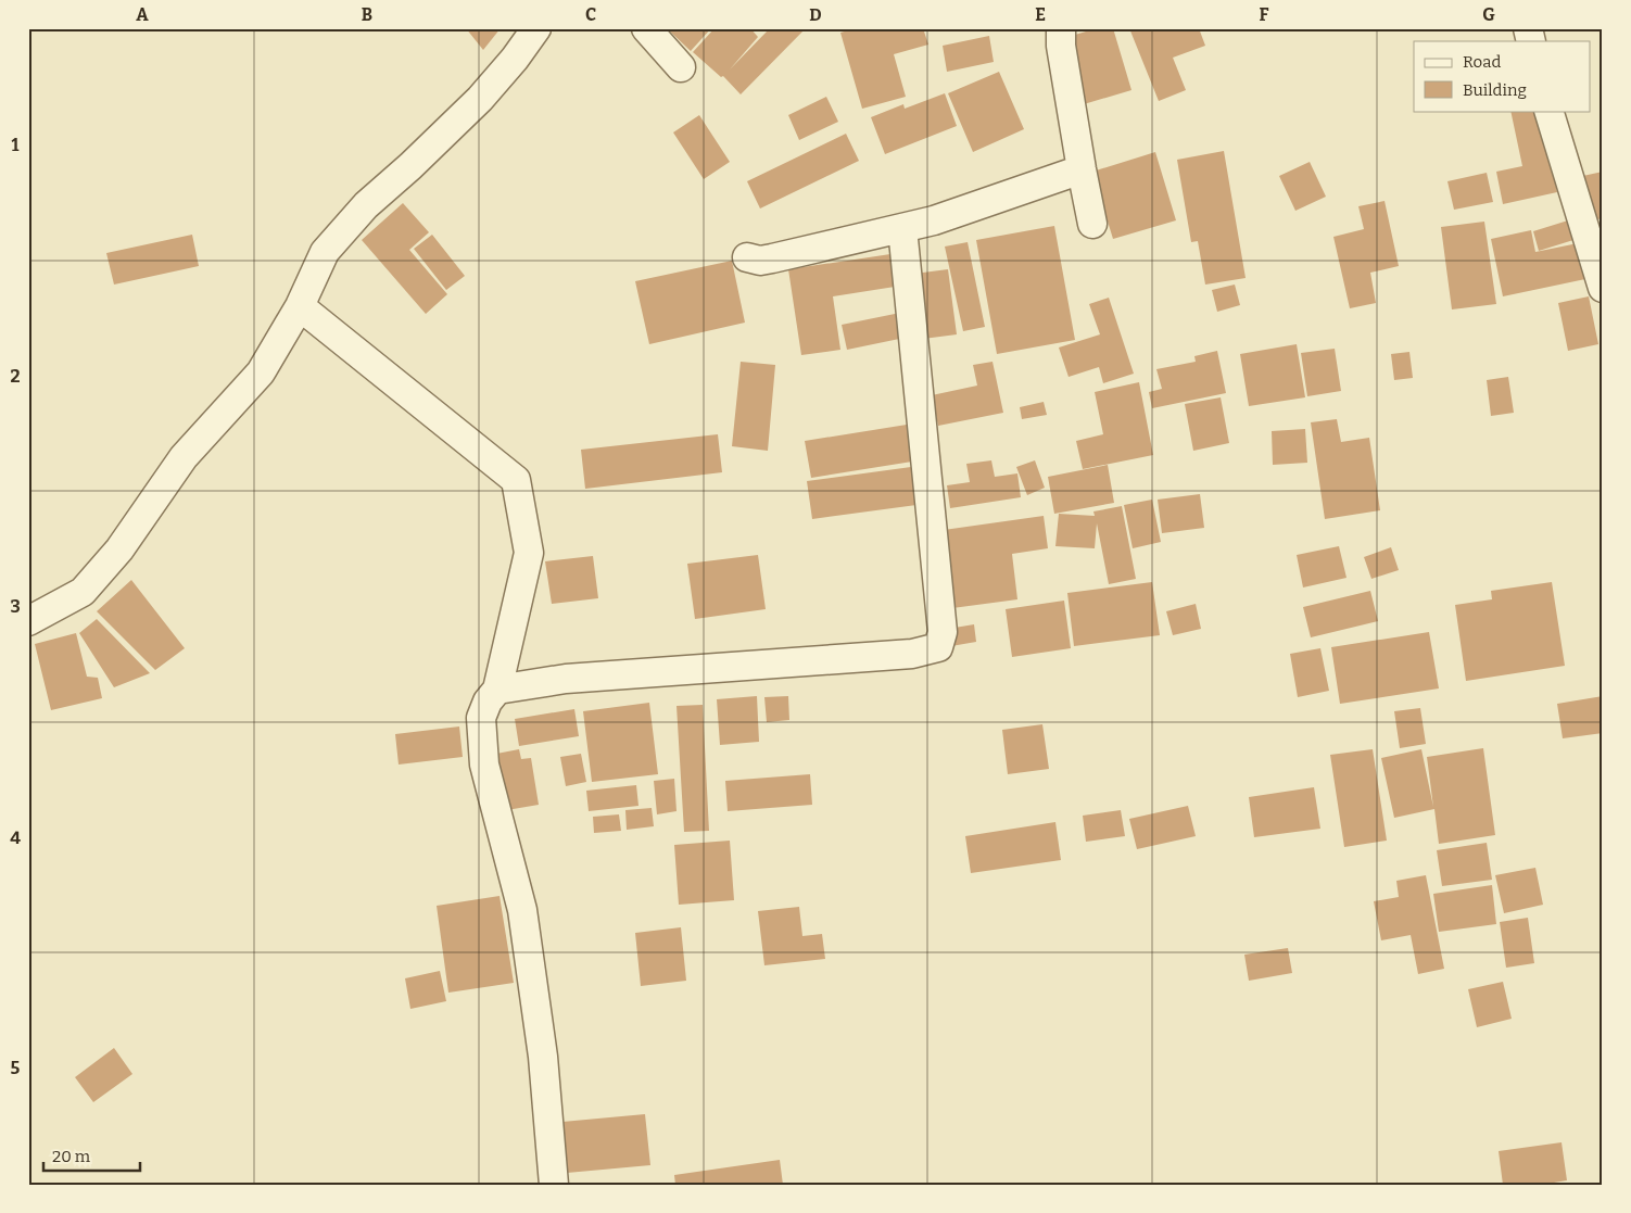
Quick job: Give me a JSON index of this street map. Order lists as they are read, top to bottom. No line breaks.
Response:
{"legend":["Road","Building"],"scale_bar":"20 m","grid":{"columns":["A","B","C","D","E","F","G"],"rows":["1","2","3","4","5"]}}
